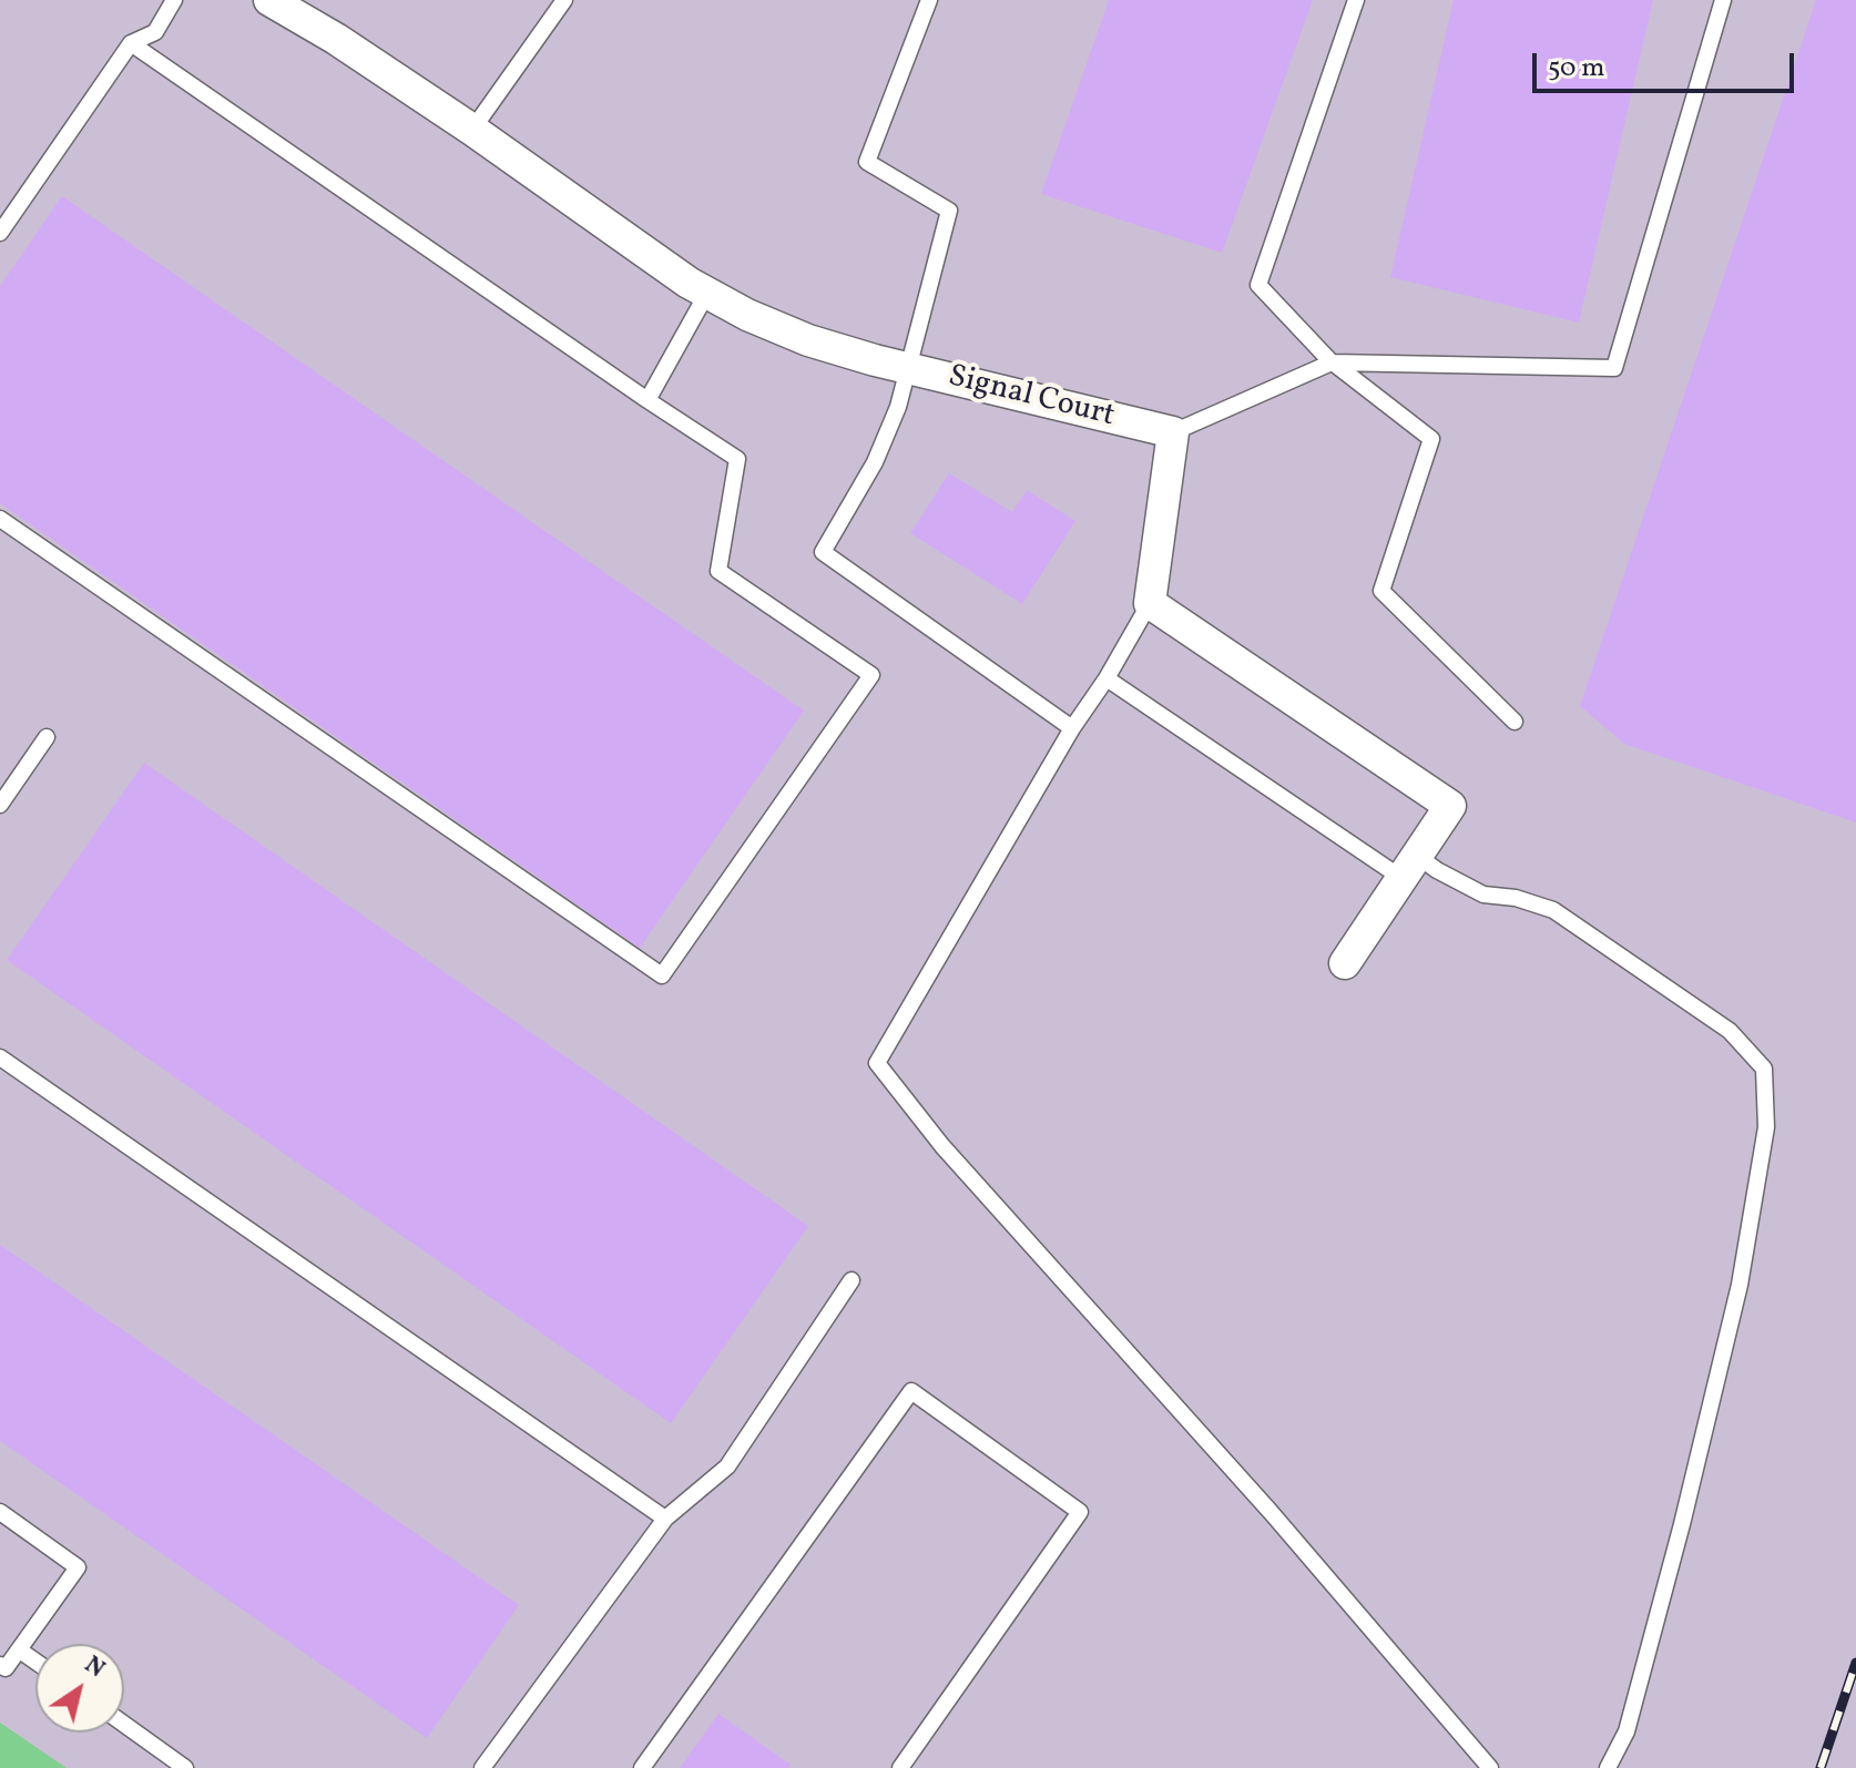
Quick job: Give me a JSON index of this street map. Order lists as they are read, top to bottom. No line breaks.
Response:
{"streets":{"street":["Signal Court"]},"scale_bar":"50 m","north":"top right"}
